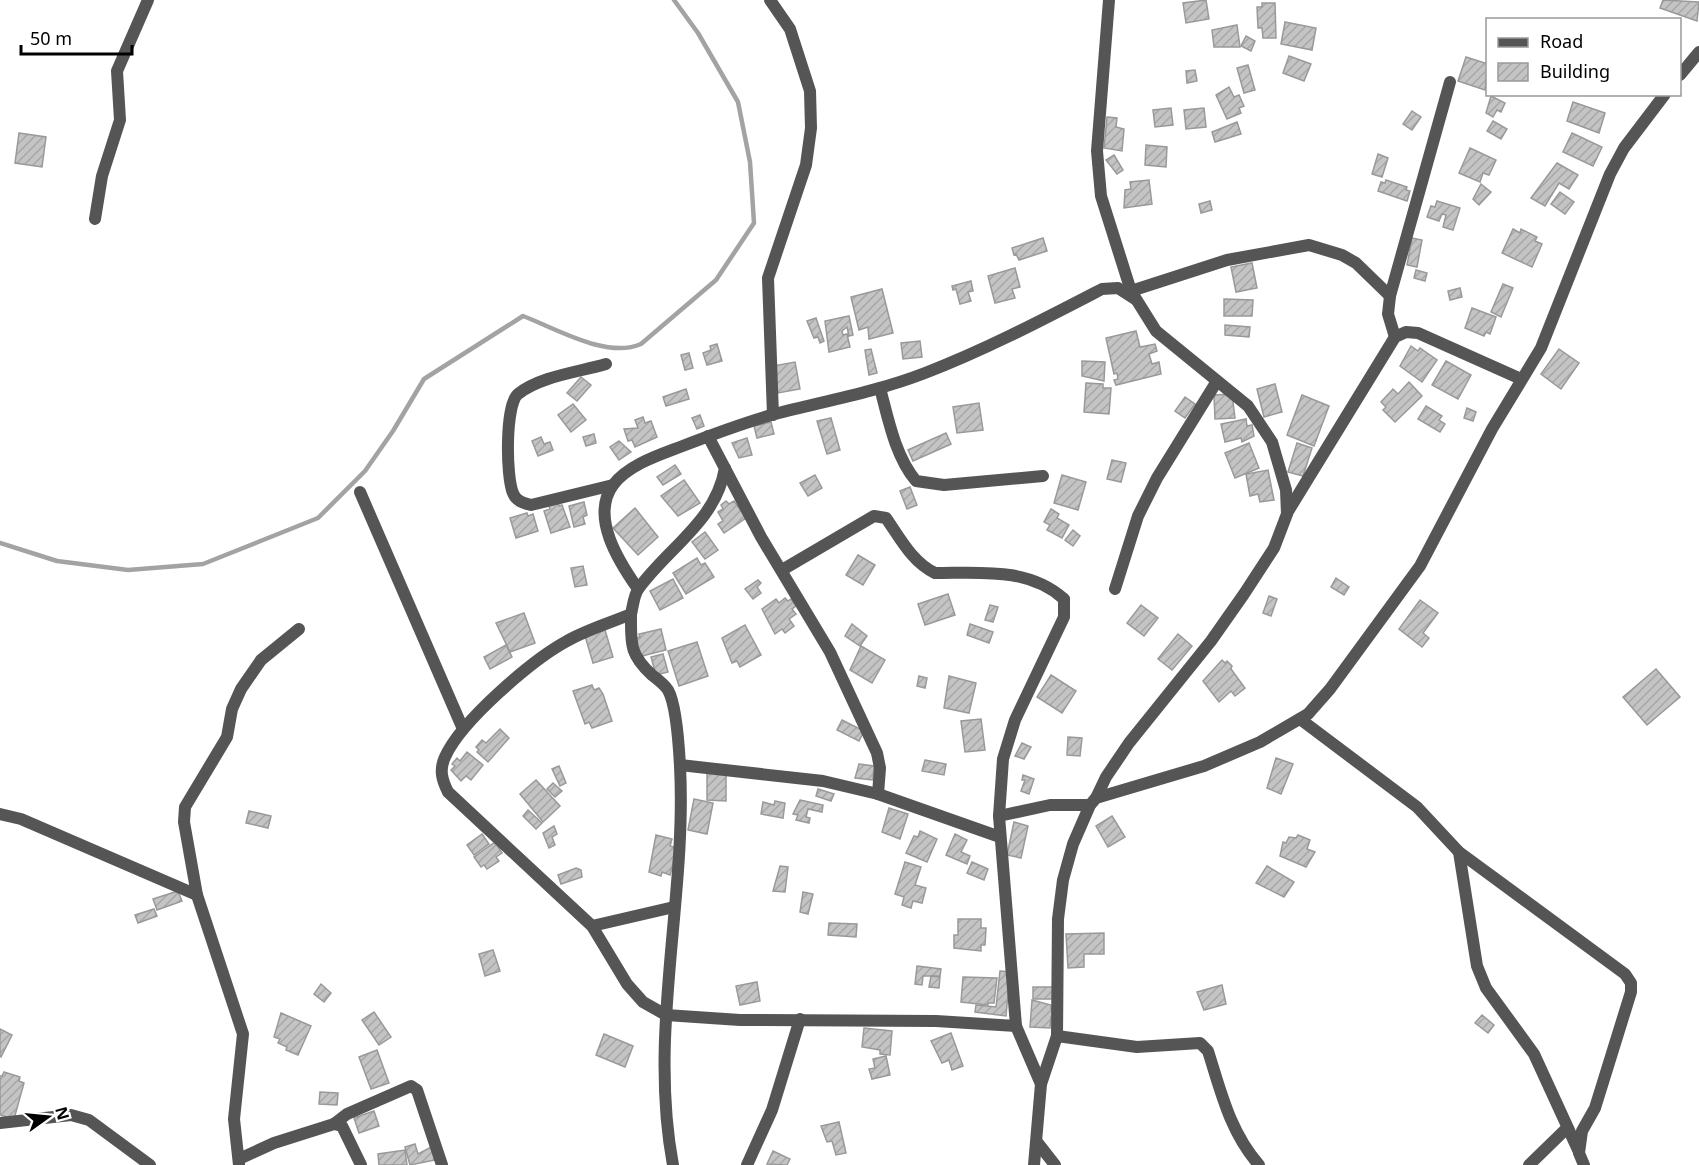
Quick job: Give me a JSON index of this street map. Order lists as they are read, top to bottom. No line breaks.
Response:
{"legend":["Road","Building"],"scale_bar":"50 m","north":"right"}
